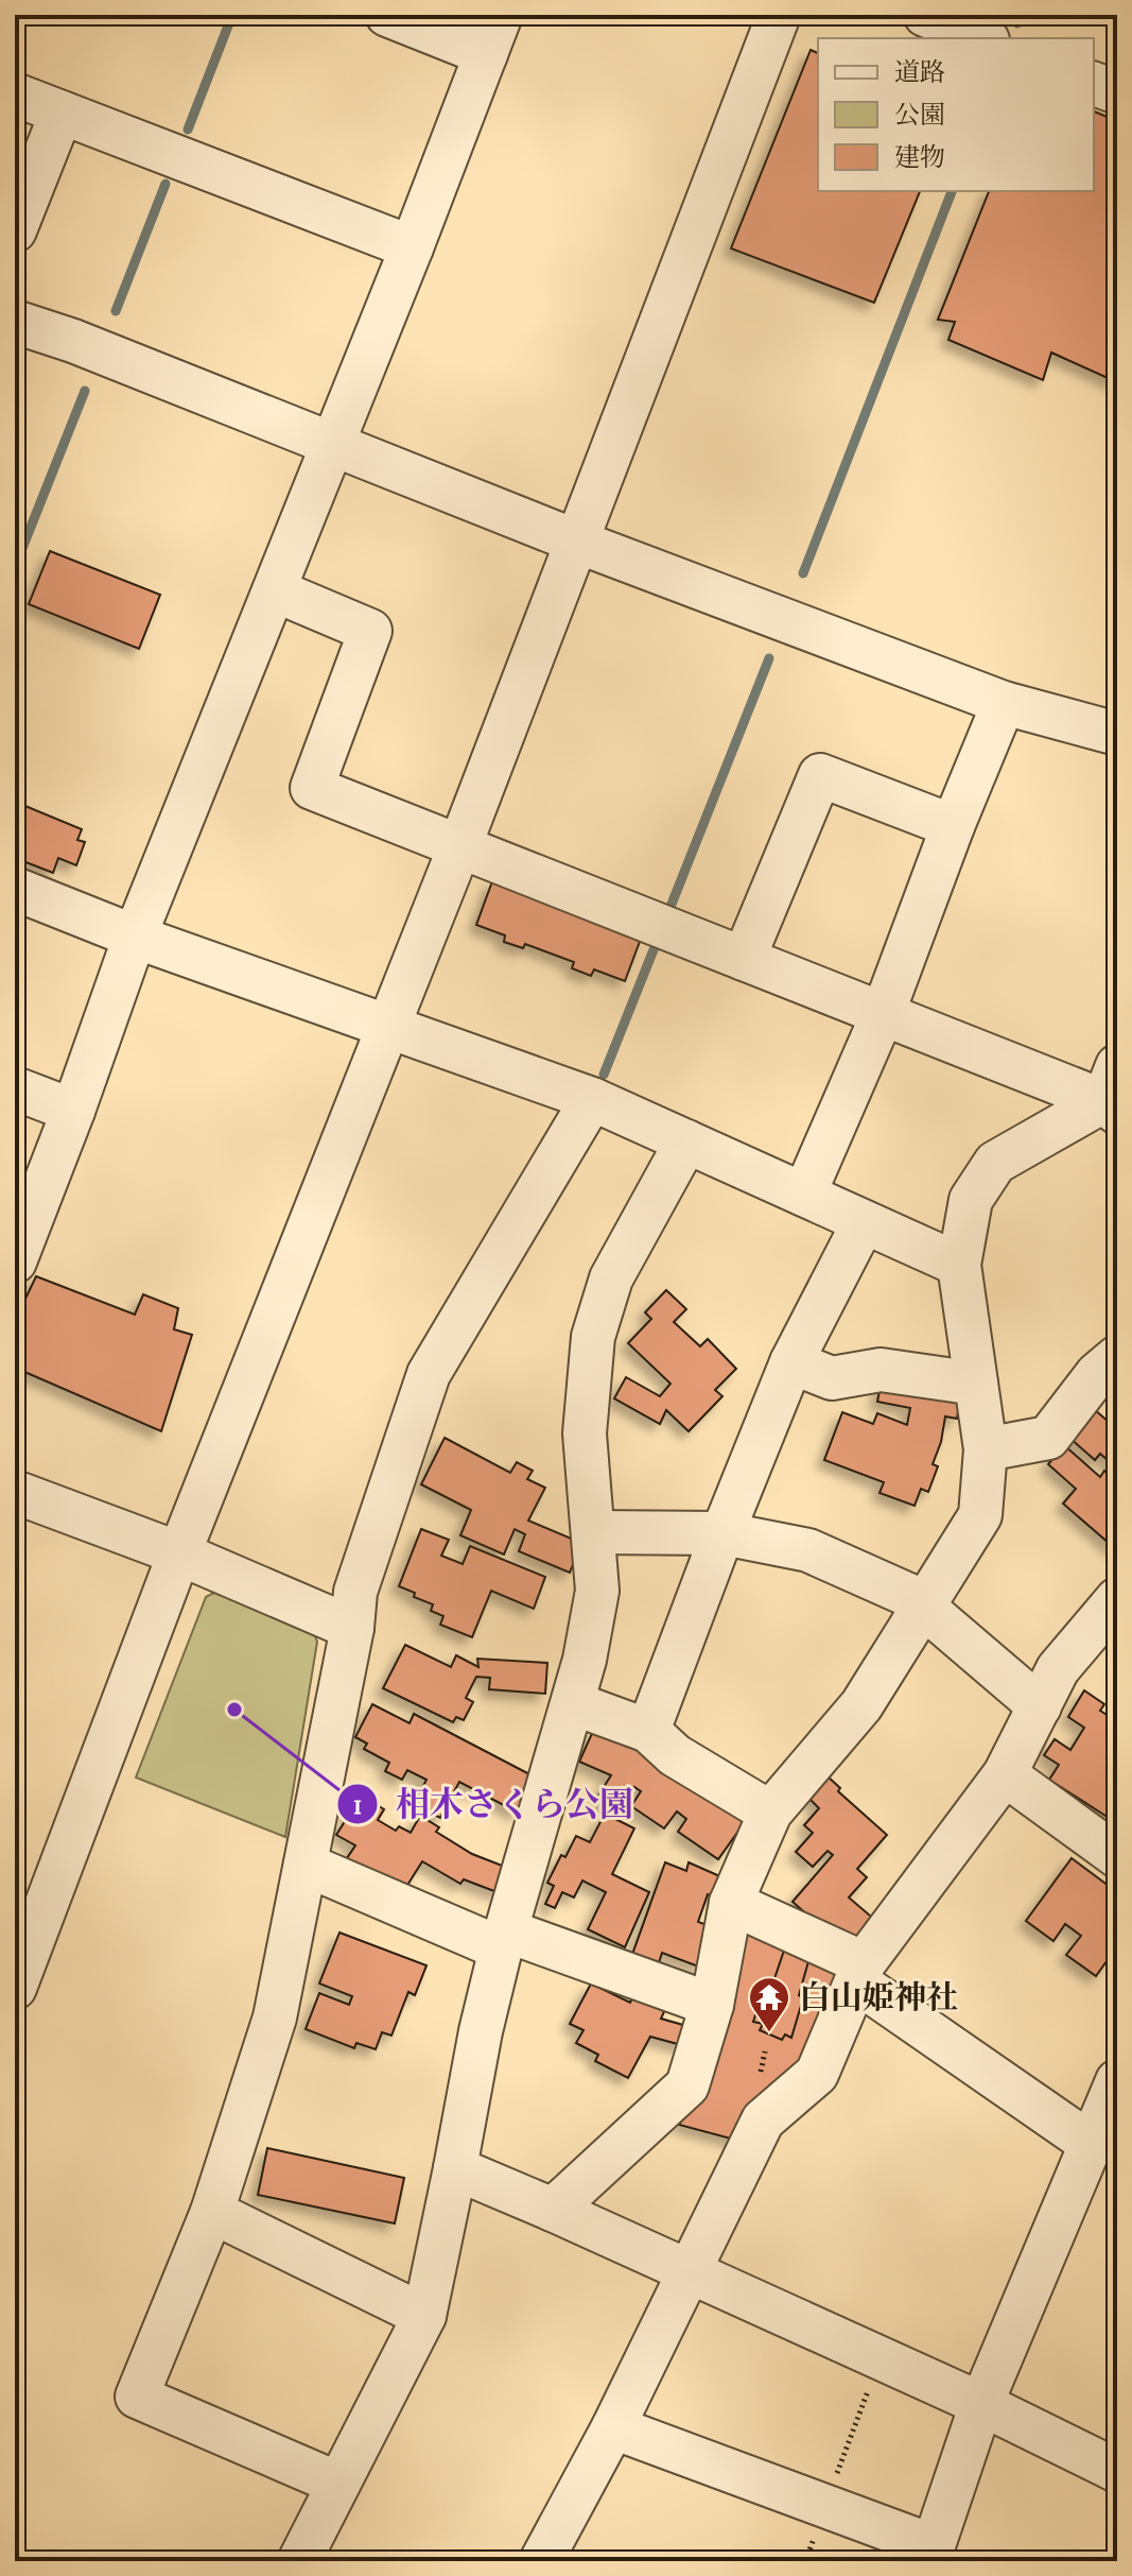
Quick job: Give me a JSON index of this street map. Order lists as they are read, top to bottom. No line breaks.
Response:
{"places":{"other":["相木さくら公園"],"temple":["白山姫神社"]},"legend":["道路","公園","建物"]}
